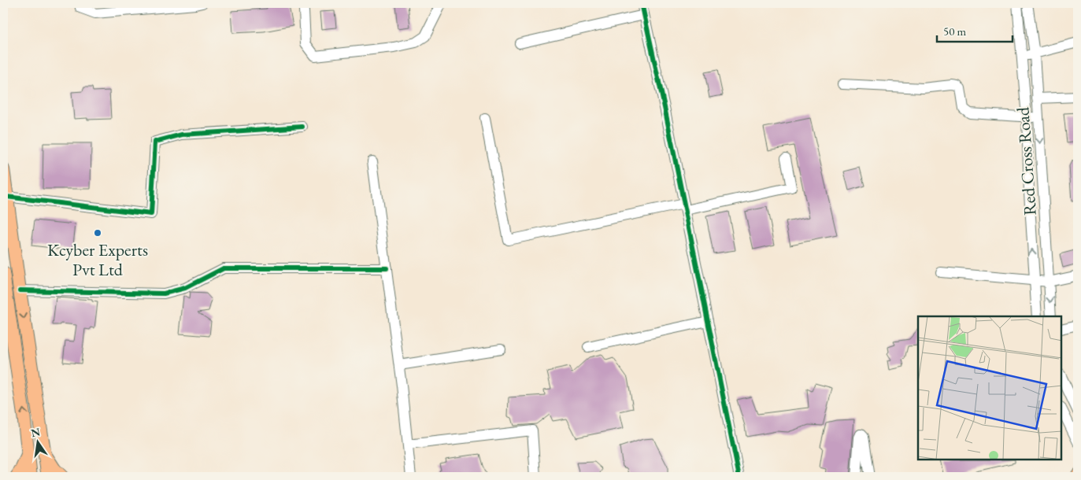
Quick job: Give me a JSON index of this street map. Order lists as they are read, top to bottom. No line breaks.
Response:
{"streets":{"street":["Red Cross Road"]},"places":["Kcyber Experts Pvt Ltd"],"scale_bar":"50 m","north":"top"}
